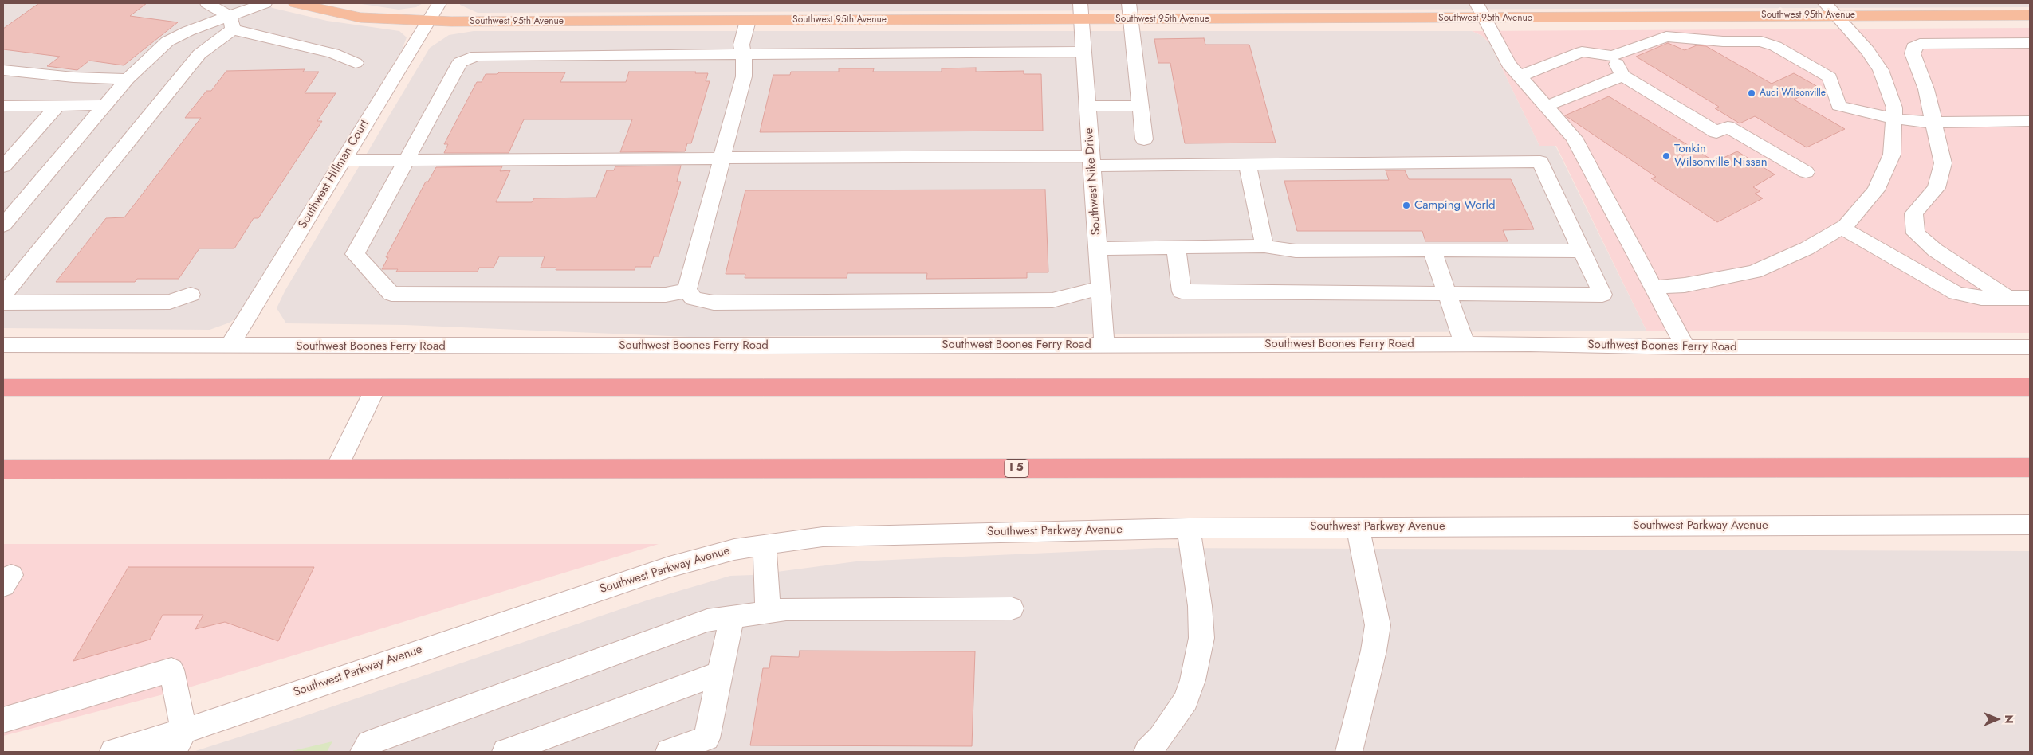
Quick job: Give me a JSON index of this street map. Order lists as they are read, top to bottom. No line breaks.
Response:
{"streets":{"highway":["I 5"],"main road":["Southwest 95th Avenue"],"street":["Southwest Hillman Court","Southwest Nike Drive","Southwest Boones Ferry Road","Southwest Parkway Avenue"]},"crossings":[["Southwest 95th Avenue","Southwest Hillman Court"],["Southwest 95th Avenue","Southwest Nike Drive"],["Southwest Hillman Court","Southwest Boones Ferry Road"],["Southwest Nike Drive","Southwest Boones Ferry Road"]],"places":["Audi Wilsonville","Tonkin Wilsonville Nissan","Camping World"],"north":"right"}
